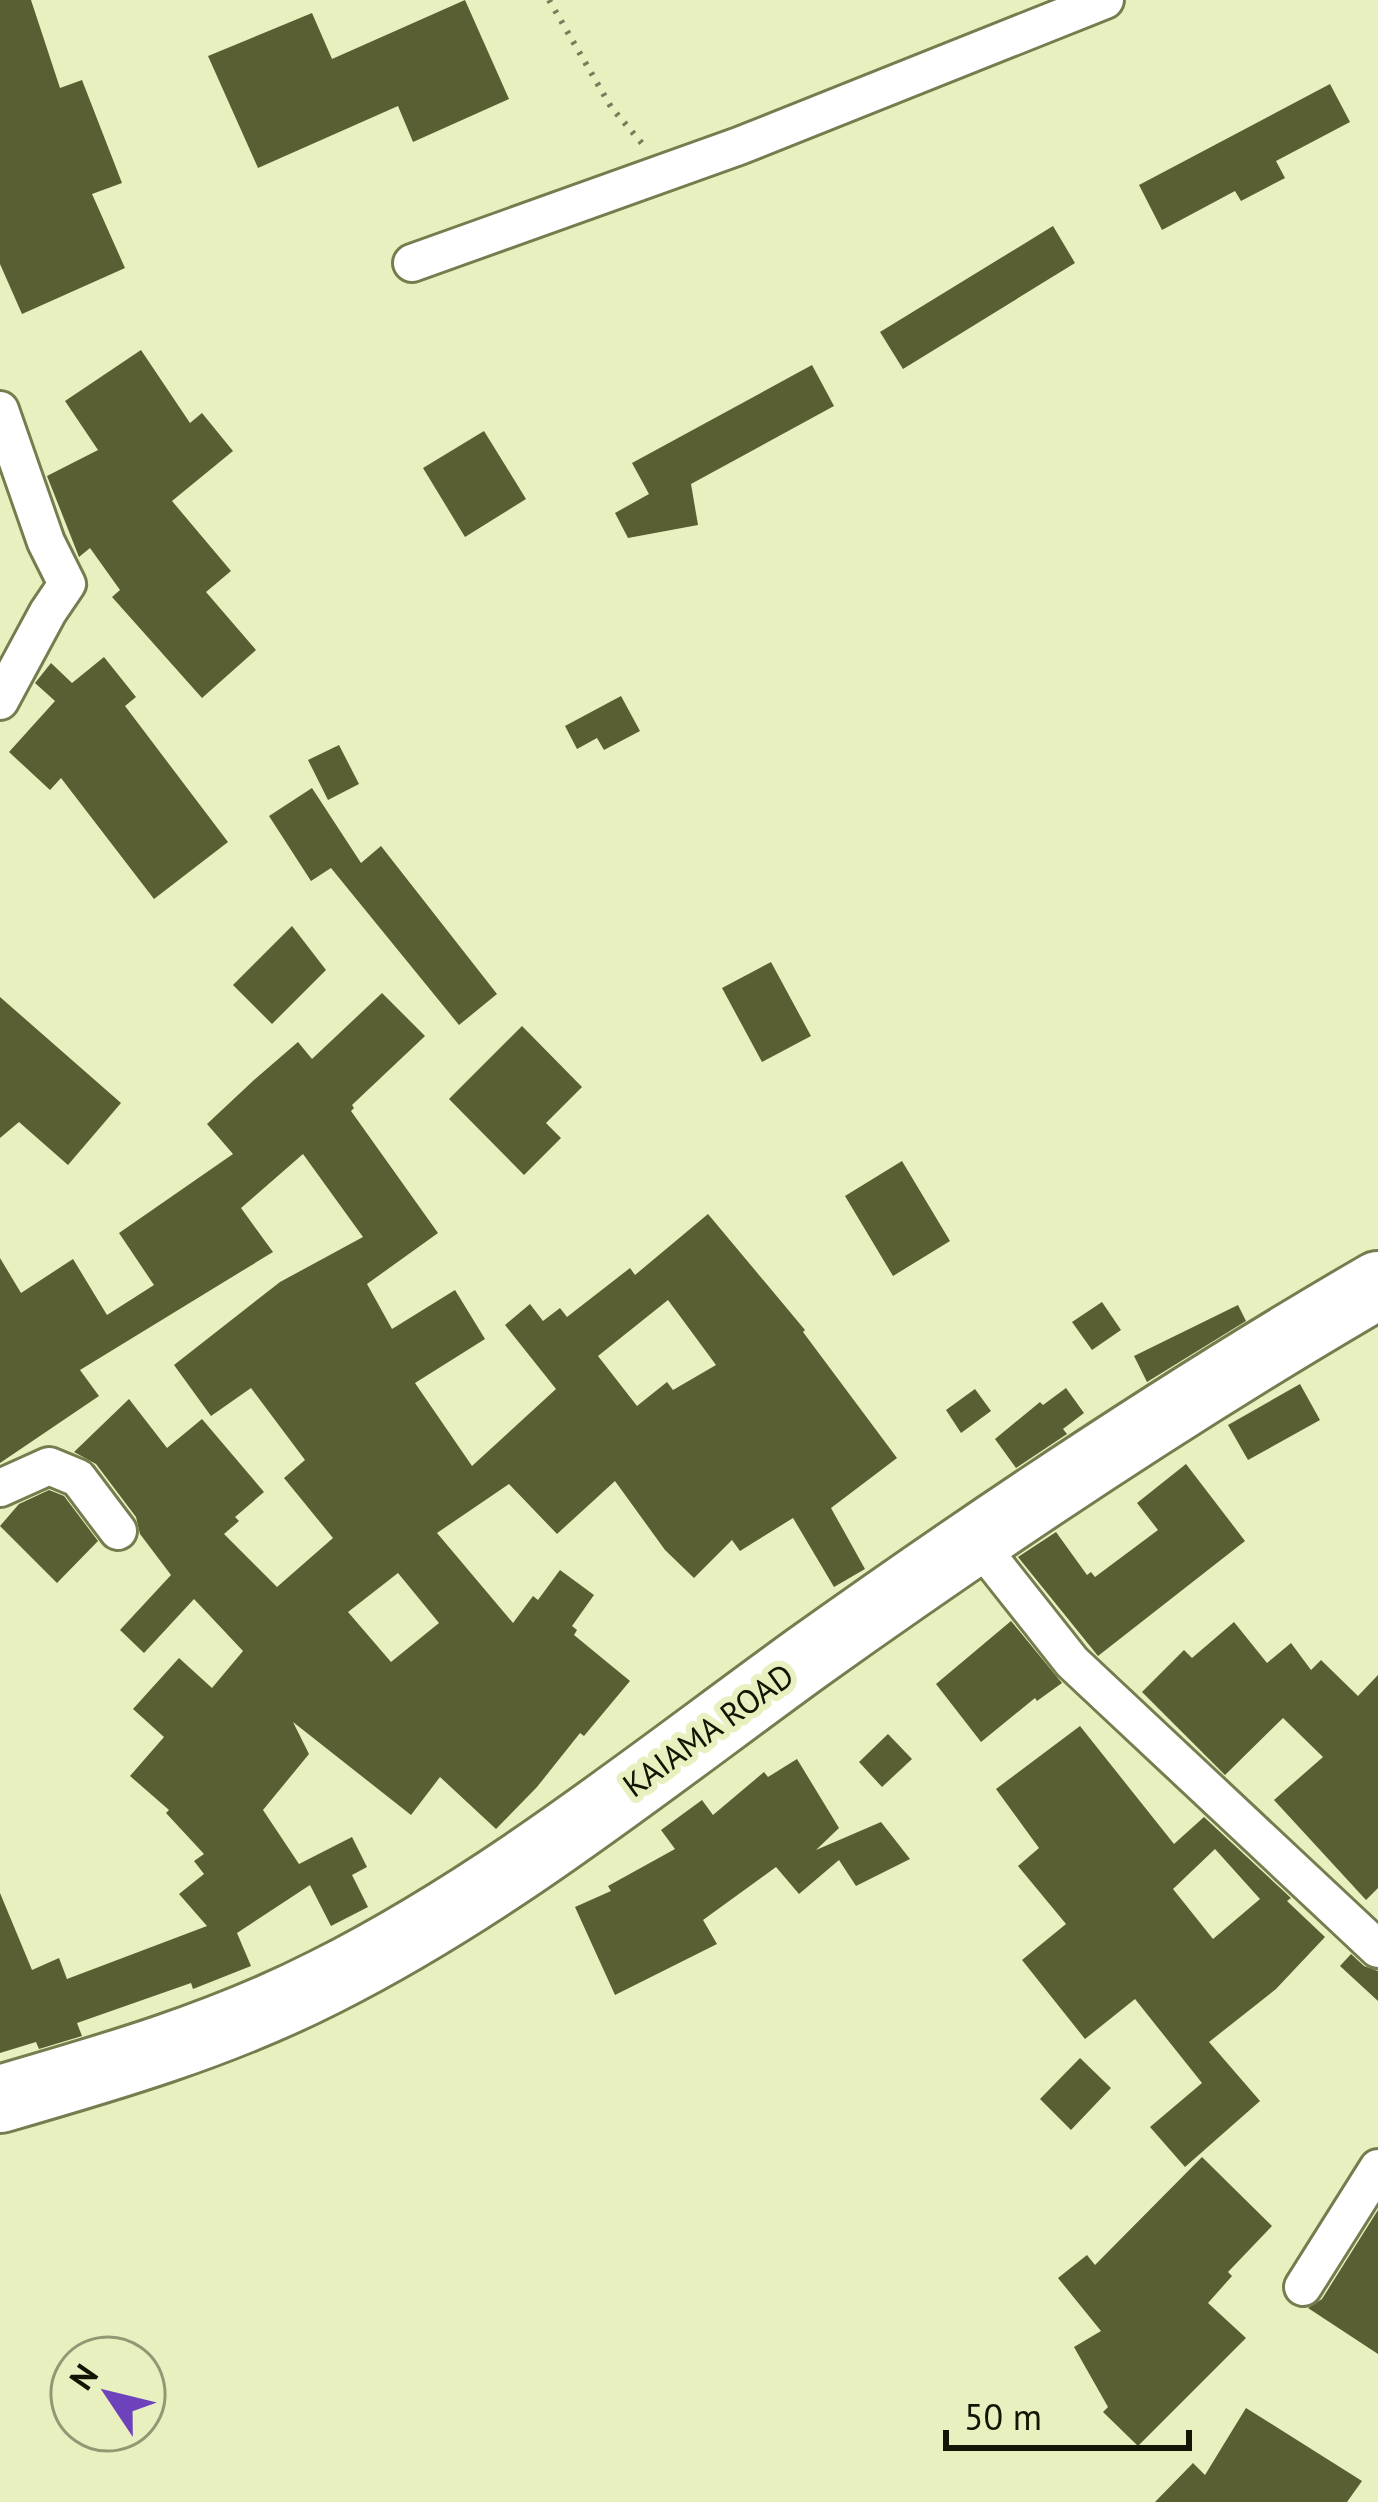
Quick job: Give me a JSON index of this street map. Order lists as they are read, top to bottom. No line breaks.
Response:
{"streets":{"highway":["KAIAMA ROAD"]},"scale_bar":"50 m","north":"top left"}
